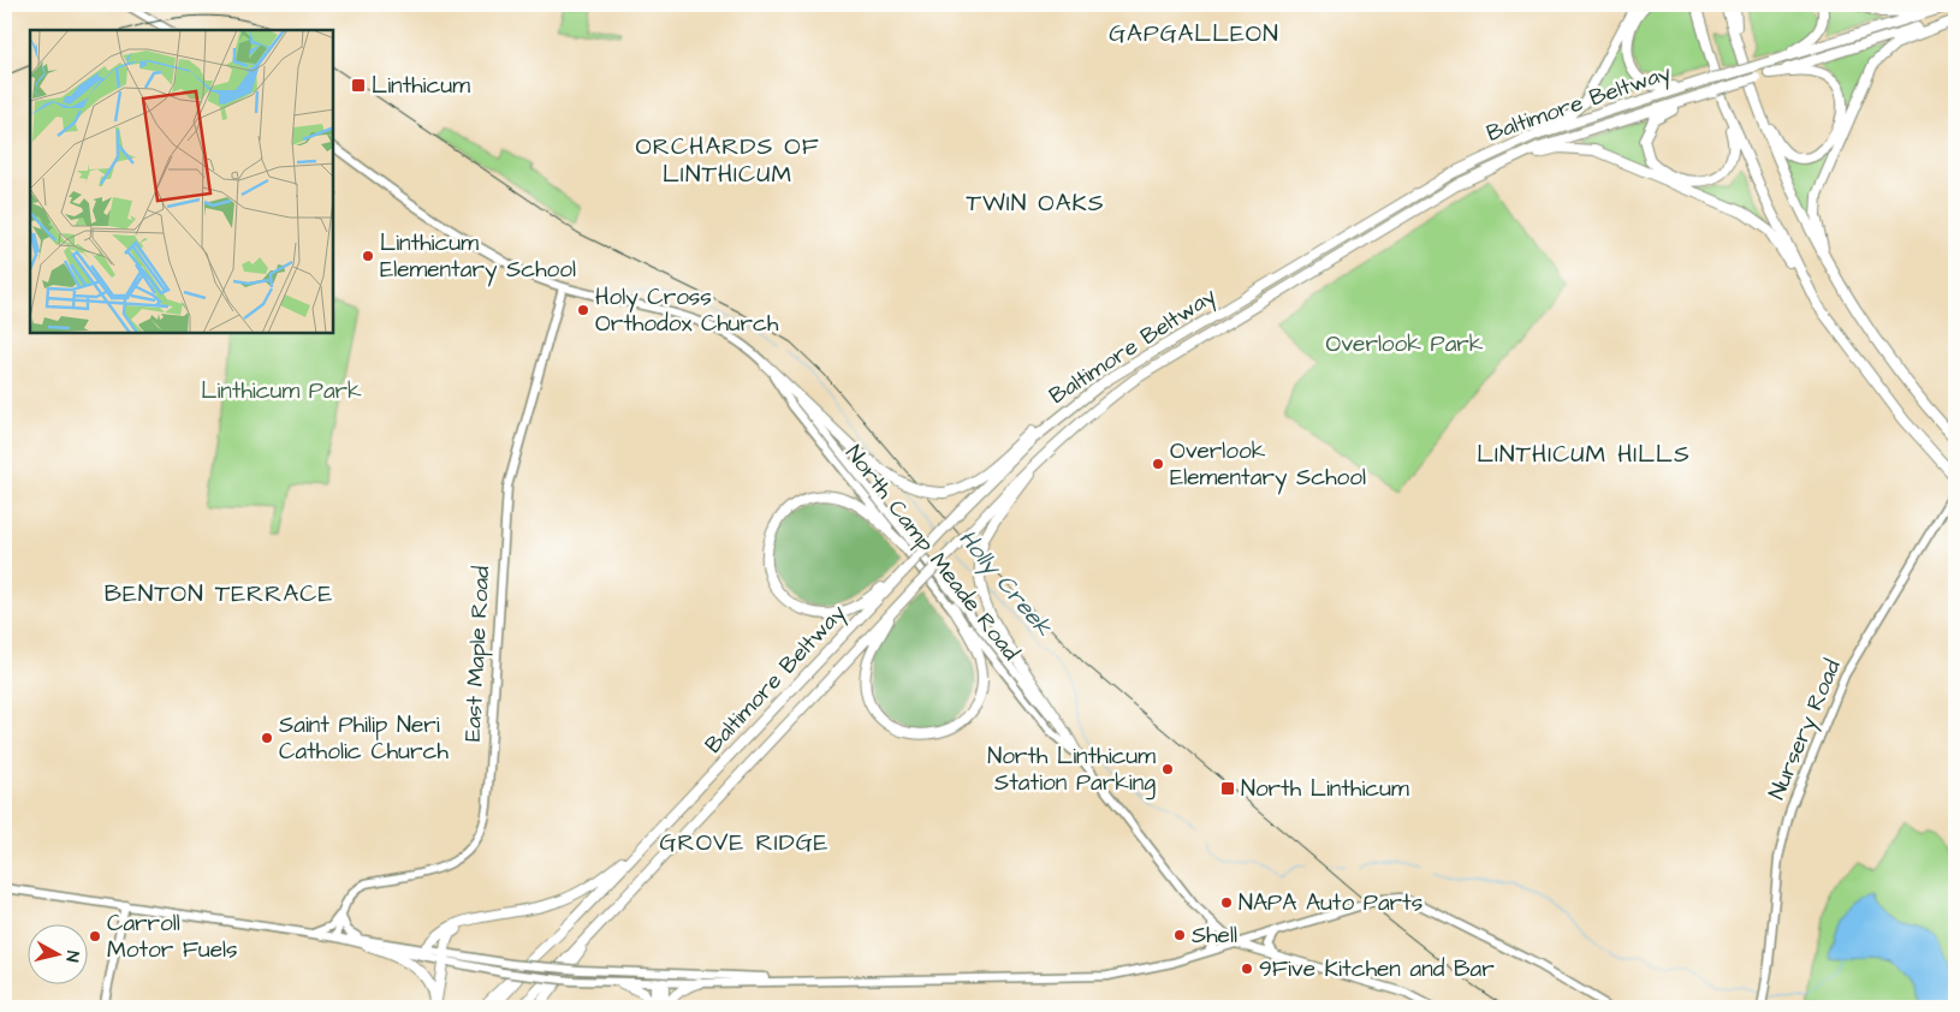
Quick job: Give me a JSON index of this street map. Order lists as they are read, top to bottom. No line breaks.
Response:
{"streets":{"highway":["Baltimore Beltway"],"main road":["North Camp Meade Road","East Maple Road","Nursery Road"]},"crossings":[["North Camp Meade Road","East Maple Road"]],"districts":["GAPGALLEON","ORCHARDS OF LINTHICUM","TWIN OAKS","LINTHICUM HILLS","BENTON TERRACE","GROVE RIDGE"],"water":["Holly Creek"],"parks":["Overlook Park","Linthicum Park"],"places":{"transit":["Linthicum","North Linthicum"],"other":["Linthicum Elementary School","Holy Cross Orthodox Church","Overlook Elementary School","Saint Philip Neri Catholic Church","North Linthicum Station Parking","NAPA Auto Parts","Shell","Carroll Motor Fuels","9Five Kitchen and Bar"]},"north":"right"}
